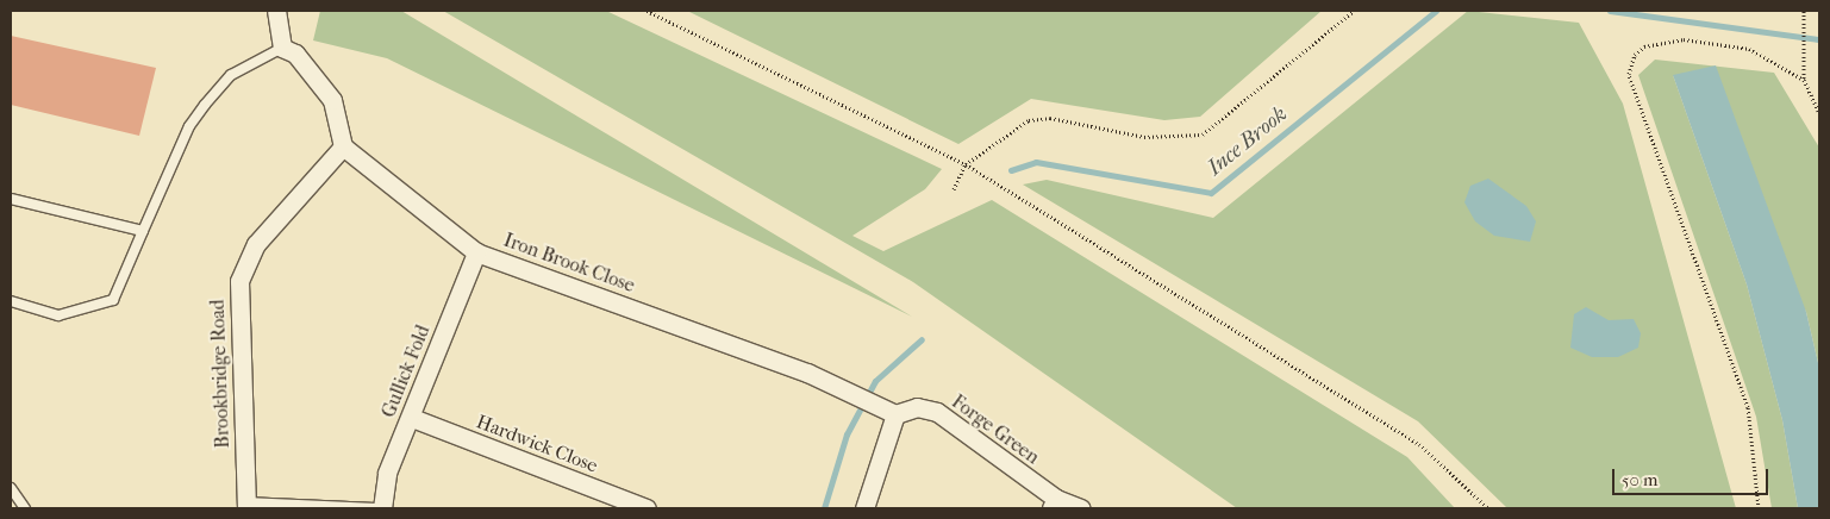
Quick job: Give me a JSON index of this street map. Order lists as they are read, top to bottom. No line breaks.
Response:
{"streets":{"street":["Iron Brook Close","Gullick Fold","Brookbridge Road","Forge Green","Hardwick Close"]},"crossings":[["Iron Brook Close","Gullick Fold"],["Iron Brook Close","Brookbridge Road"],["Iron Brook Close","Forge Green"],["Gullick Fold","Hardwick Close"]],"water":["Ince Brook"],"scale_bar":"50 m"}
